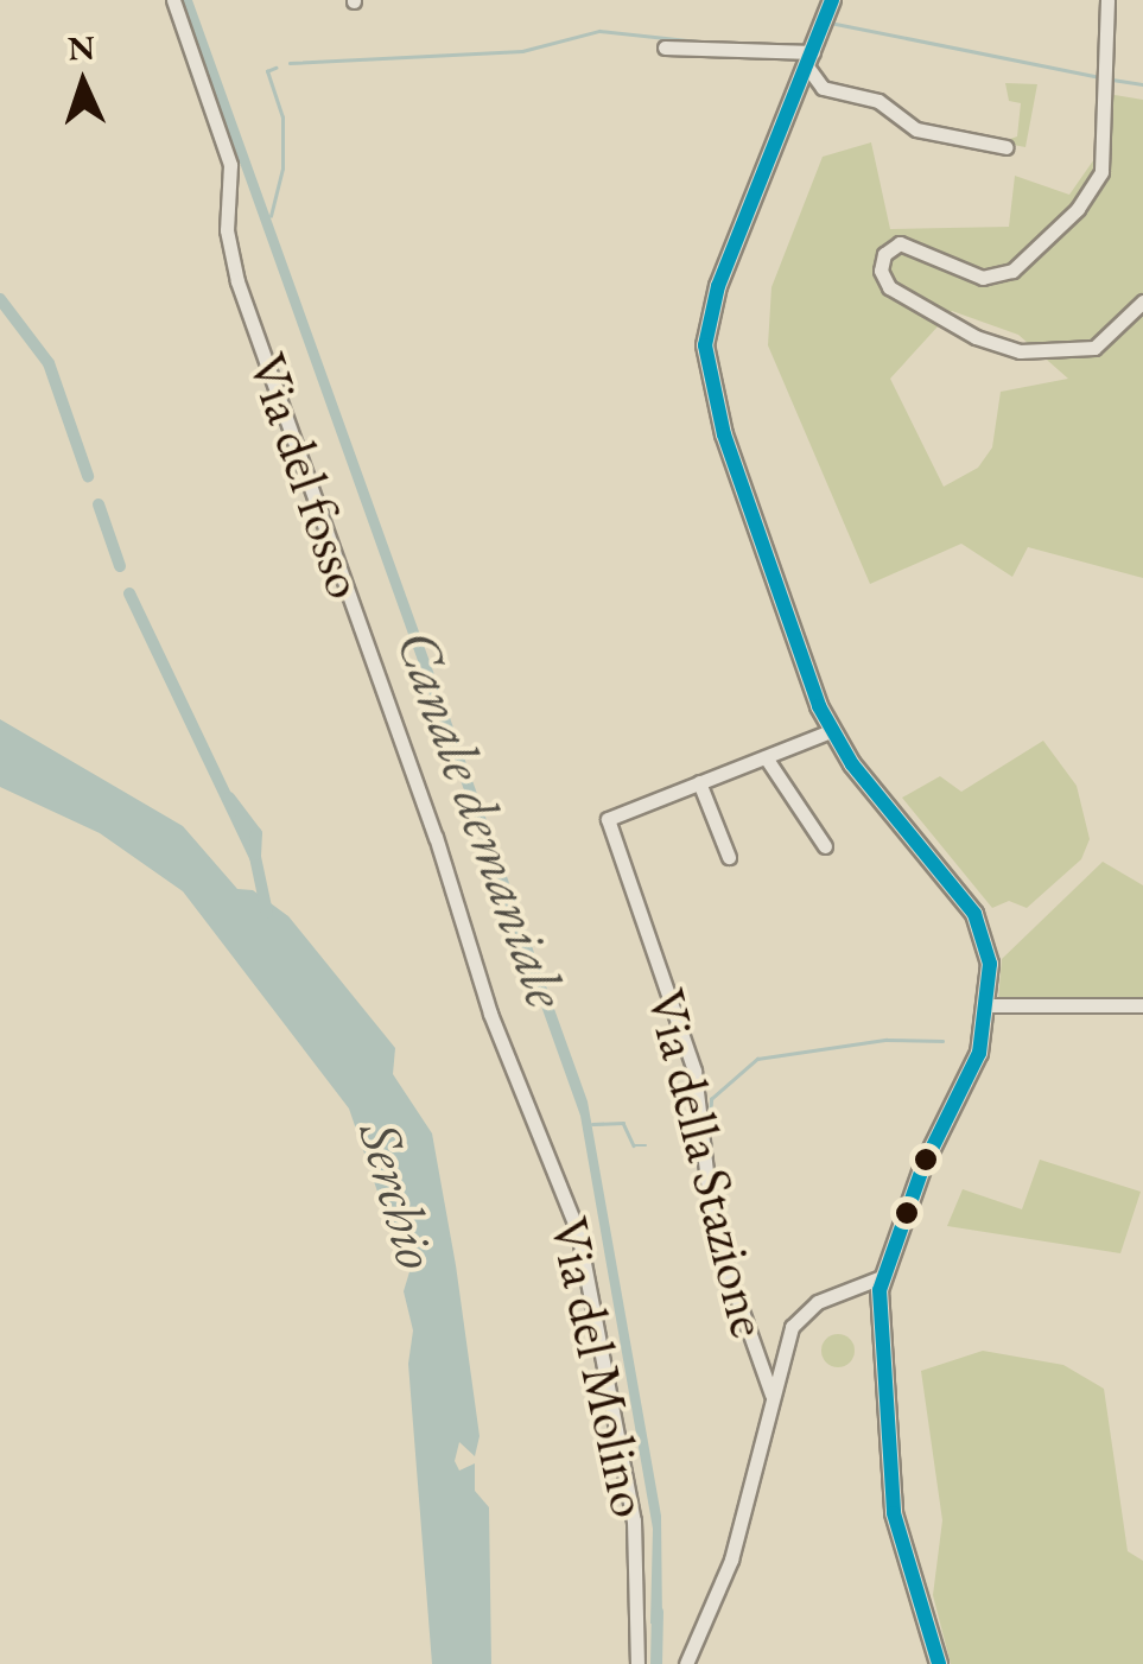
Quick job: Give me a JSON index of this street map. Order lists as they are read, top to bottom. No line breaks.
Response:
{"streets":{"street":["Via del fosso","Via della Stazione","Via del Molino"]},"crossings":[["Via del fosso","Via del Molino"]],"water":["Canale demaniale","Serchio"],"north":"top"}
